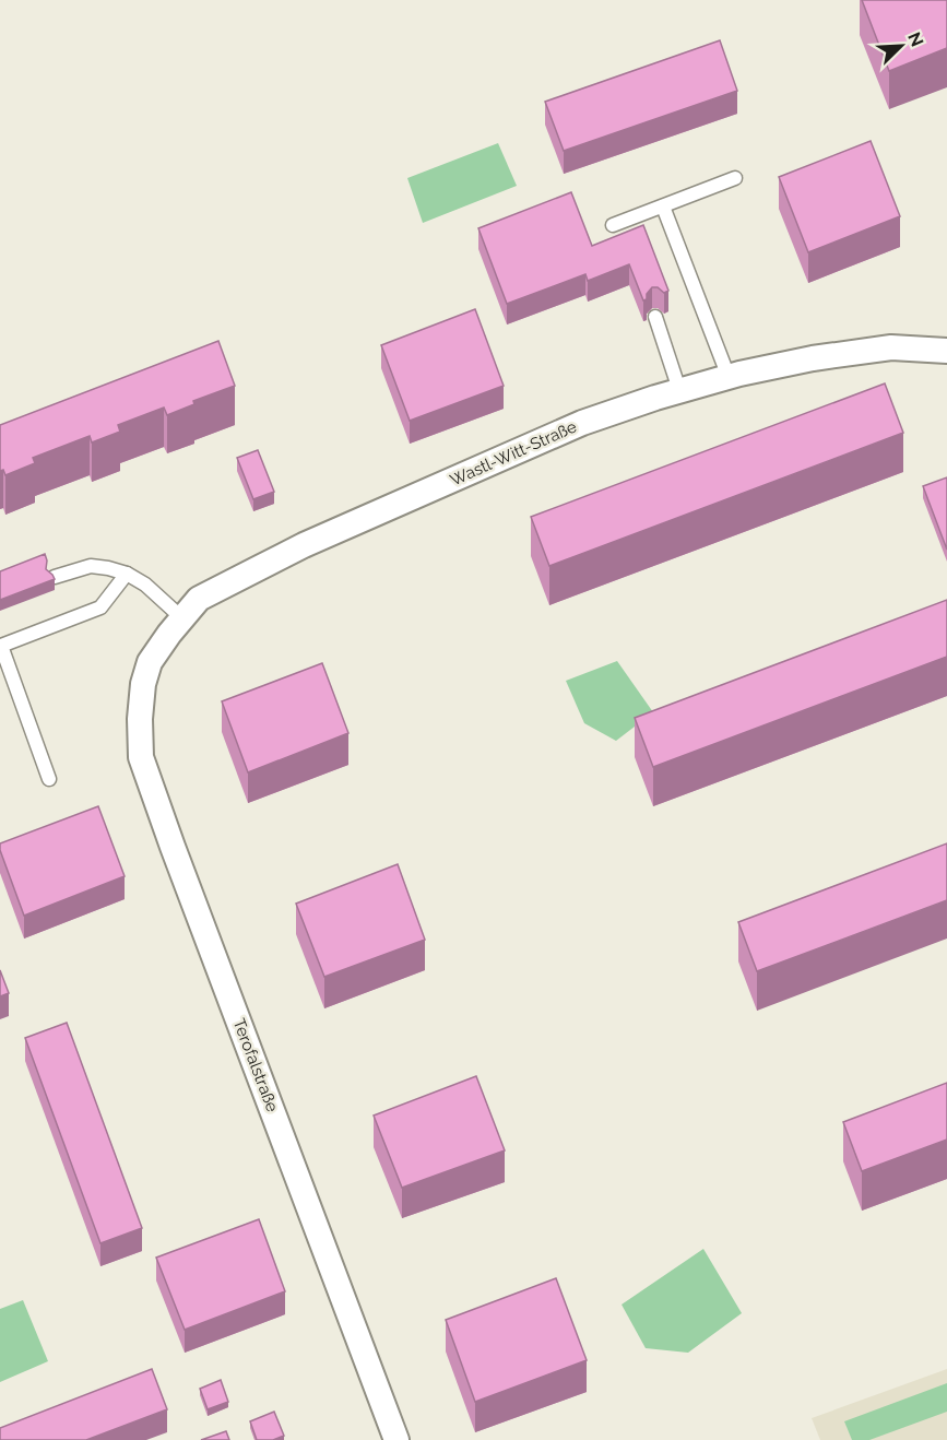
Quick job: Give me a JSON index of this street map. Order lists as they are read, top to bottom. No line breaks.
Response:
{"streets":{"street":["Wastl-Witt-Straße","Terofalstraße"]},"crossings":[["Wastl-Witt-Straße","Terofalstraße"]],"north":"top right"}
